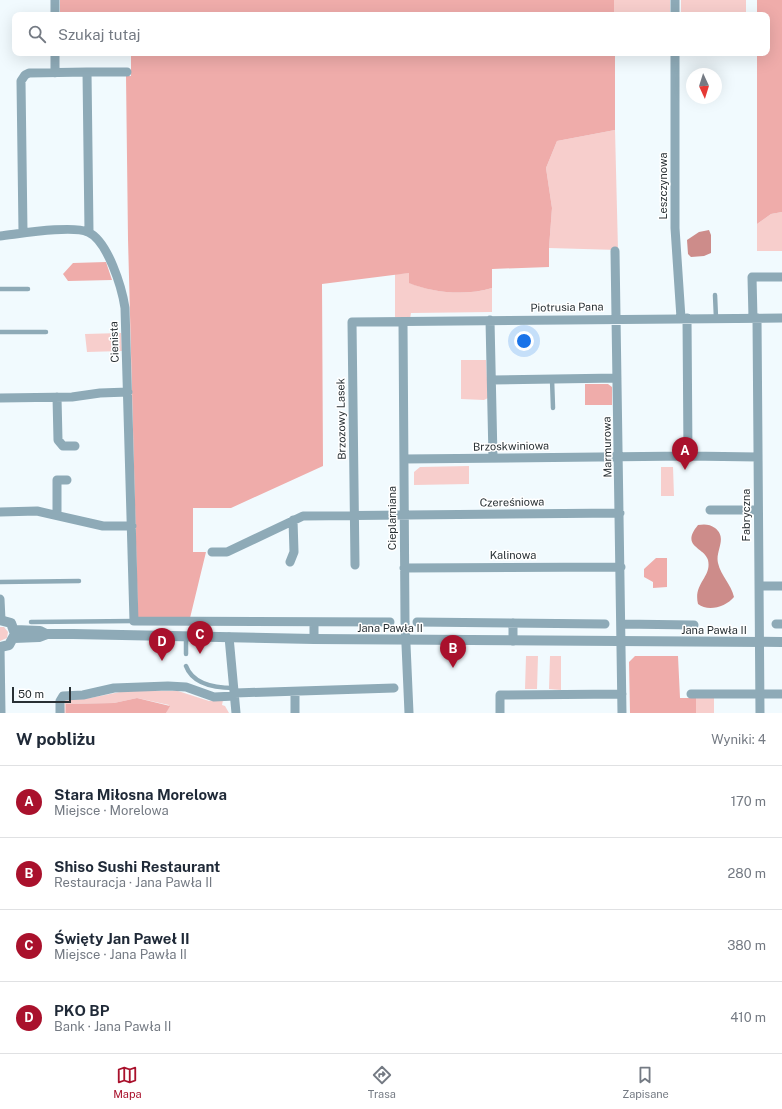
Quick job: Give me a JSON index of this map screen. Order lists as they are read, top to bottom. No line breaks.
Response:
{"streets":{"street":["Leszczynowa","Piotrusia Pana","Cienista","Brzozowy Lasek","Brzoskwiniowa","Marmurowa","Czereśniowa","Fabryczna","Cieplarniana","Kalinowa","Jana Pawła II"]},"crossings":[["Leszczynowa","Piotrusia Pana"],["Leszczynowa","Brzoskwiniowa"],["Piotrusia Pana","Brzozowy Lasek"],["Piotrusia Pana","Marmurowa"],["Piotrusia Pana","Fabryczna"],["Piotrusia Pana","Cieplarniana"],["Brzozowy Lasek","Czereśniowa"],["Brzoskwiniowa","Marmurowa"],["Brzoskwiniowa","Fabryczna"],["Brzoskwiniowa","Cieplarniana"],["Marmurowa","Czereśniowa"],["Marmurowa","Kalinowa"],["Marmurowa","Jana Pawła II"],["Czereśniowa","Cieplarniana"],["Fabryczna","Jana Pawła II"],["Cieplarniana","Kalinowa"],["Cieplarniana","Jana Pawła II"]],"scale_bar":"50 m","north":"bottom","page":{"search":"Szukaj tutaj","pins":["A","C","D","B"],"scale":"50 m","heading":["W pobliżu","Wyniki: 4"],"list":[{"mark":"A","name":"Stara Miłosna Morelowa","note":"Miejsce · Morelowa","value":"170 m"},{"mark":"B","name":"Shiso Sushi Restaurant","note":"Restauracja · Jana Pawła II","value":"280 m"},{"mark":"C","name":"Święty Jan Paweł II","note":"Miejsce · Jana Pawła II","value":"380 m"},{"mark":"D","name":"PKO BP","note":"Bank · Jana Pawła II","value":"410 m"}],"nav":["Mapa","Trasa","Zapisane"]}}
